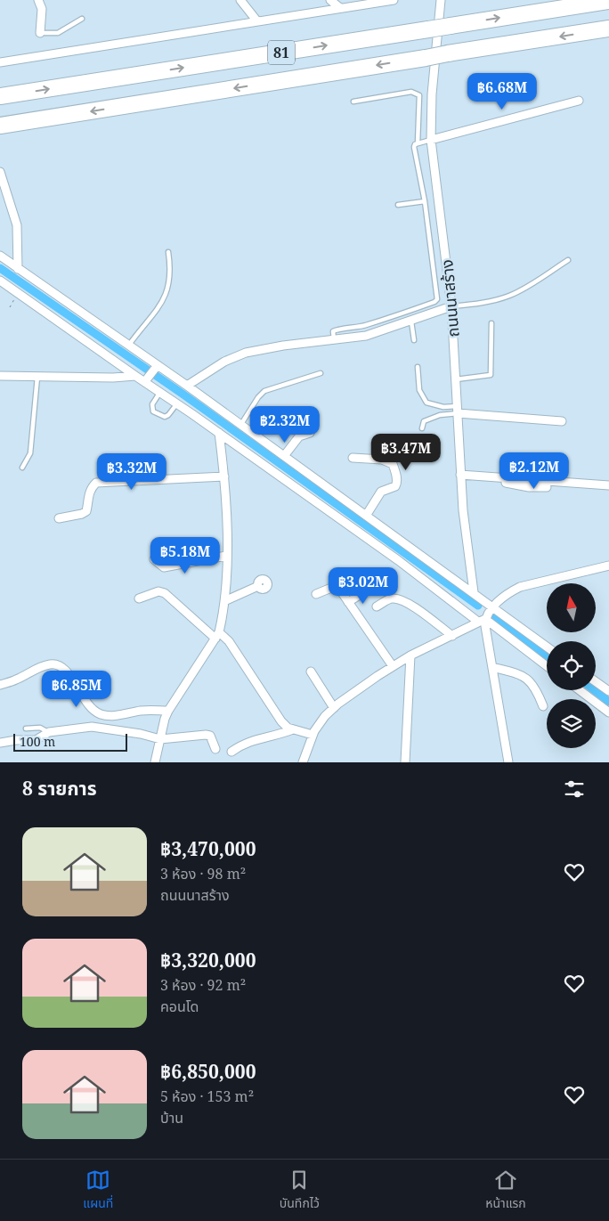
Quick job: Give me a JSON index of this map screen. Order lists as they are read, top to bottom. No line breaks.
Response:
{"streets":{"highway":["81"],"street":["ถนนนาสร้าง"]},"scale_bar":"100 m","north":"top","page":{"price":["฿6.68M","฿2.32M","฿3.47M","฿2.12M","฿3.32M","฿5.18M","฿3.02M","฿6.85M"],"scale":"100 m","heading":"8 รายการ","list":[{"name":"฿3,470,000","note":"3 ห้อง · 98 m² · ถนนนาสร้าง"},{"name":"฿3,320,000","note":"3 ห้อง · 92 m² · คอนโด"},{"name":"฿6,850,000","note":"5 ห้อง · 153 m² · บ้าน"}],"tabs":["แผนที่","บันทึกไว้","หน้าแรก"]}}
